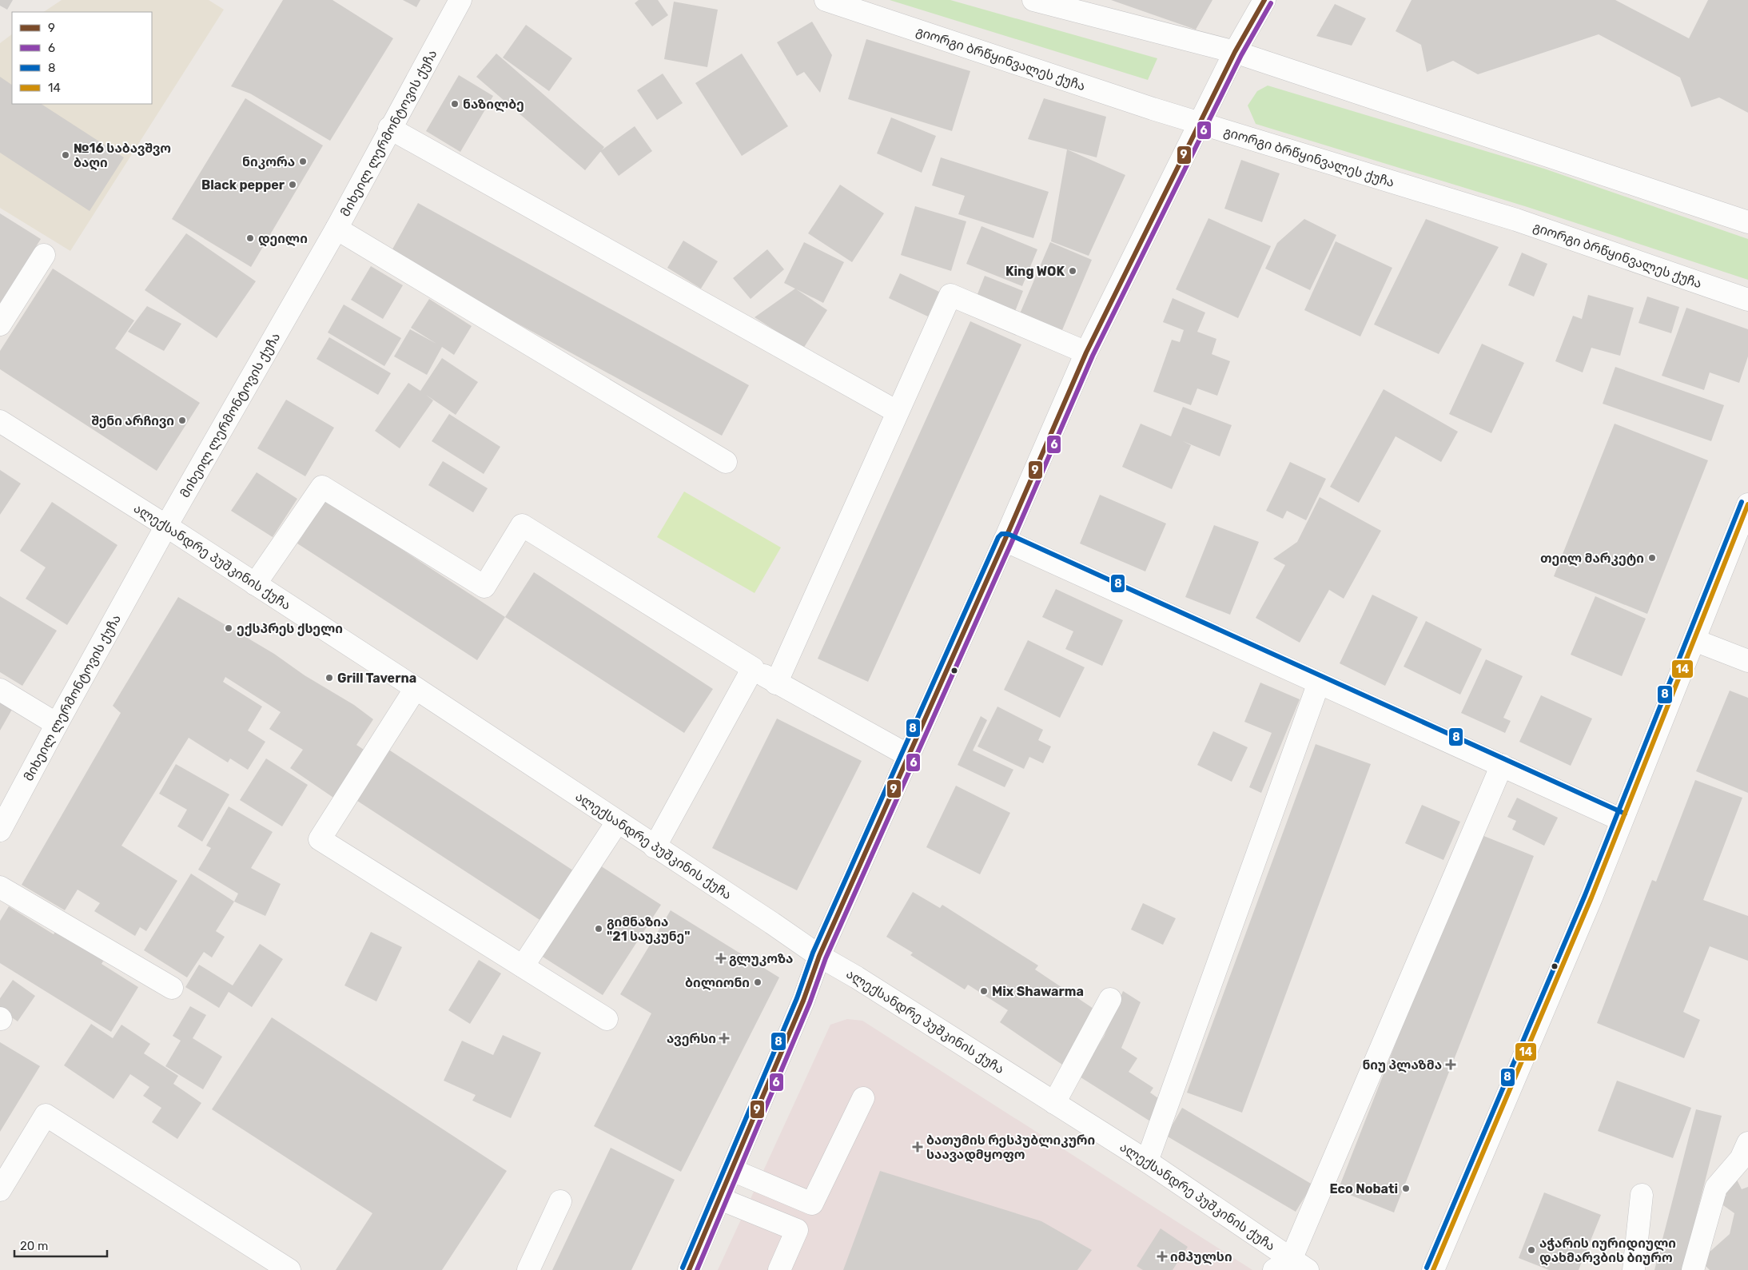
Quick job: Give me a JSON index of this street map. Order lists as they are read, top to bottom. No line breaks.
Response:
{"streets":{"street":["გიორგი ბრწყინვალეს ქუჩა","მიხეილ ლერმონტოვის ქუჩა","ალექსანდრე პუშკინის ქუჩა"]},"crossings":[["მიხეილ ლერმონტოვის ქუჩა","ალექსანდრე პუშკინის ქუჩა"]],"places":{"other":["ნაზილბე","№16 საბავშვო ბაღი","ნიკორა","Black pepper","დეილი","King WOK","შენი არჩივი","თეილ მარკეტი","ექსპრეს ქსელი","Grill Taverna","გიმნაზია \"21 საუკუნე\"","ბილიონი","Mix Shawarma","Eco Nobati","აჭარის იურიდიული დახმარვბის ბიურო"],"health":["გლუკოზა","ავერსი","ნიუ პლაზმა","ბათუმის რესპუბლიკური საავადმყოფო","იმპულსი"]},"lines":["transit line 9","transit line 6","transit line 8","transit line 14"],"legend":["9","6","8","14"],"scale_bar":"20 m"}
